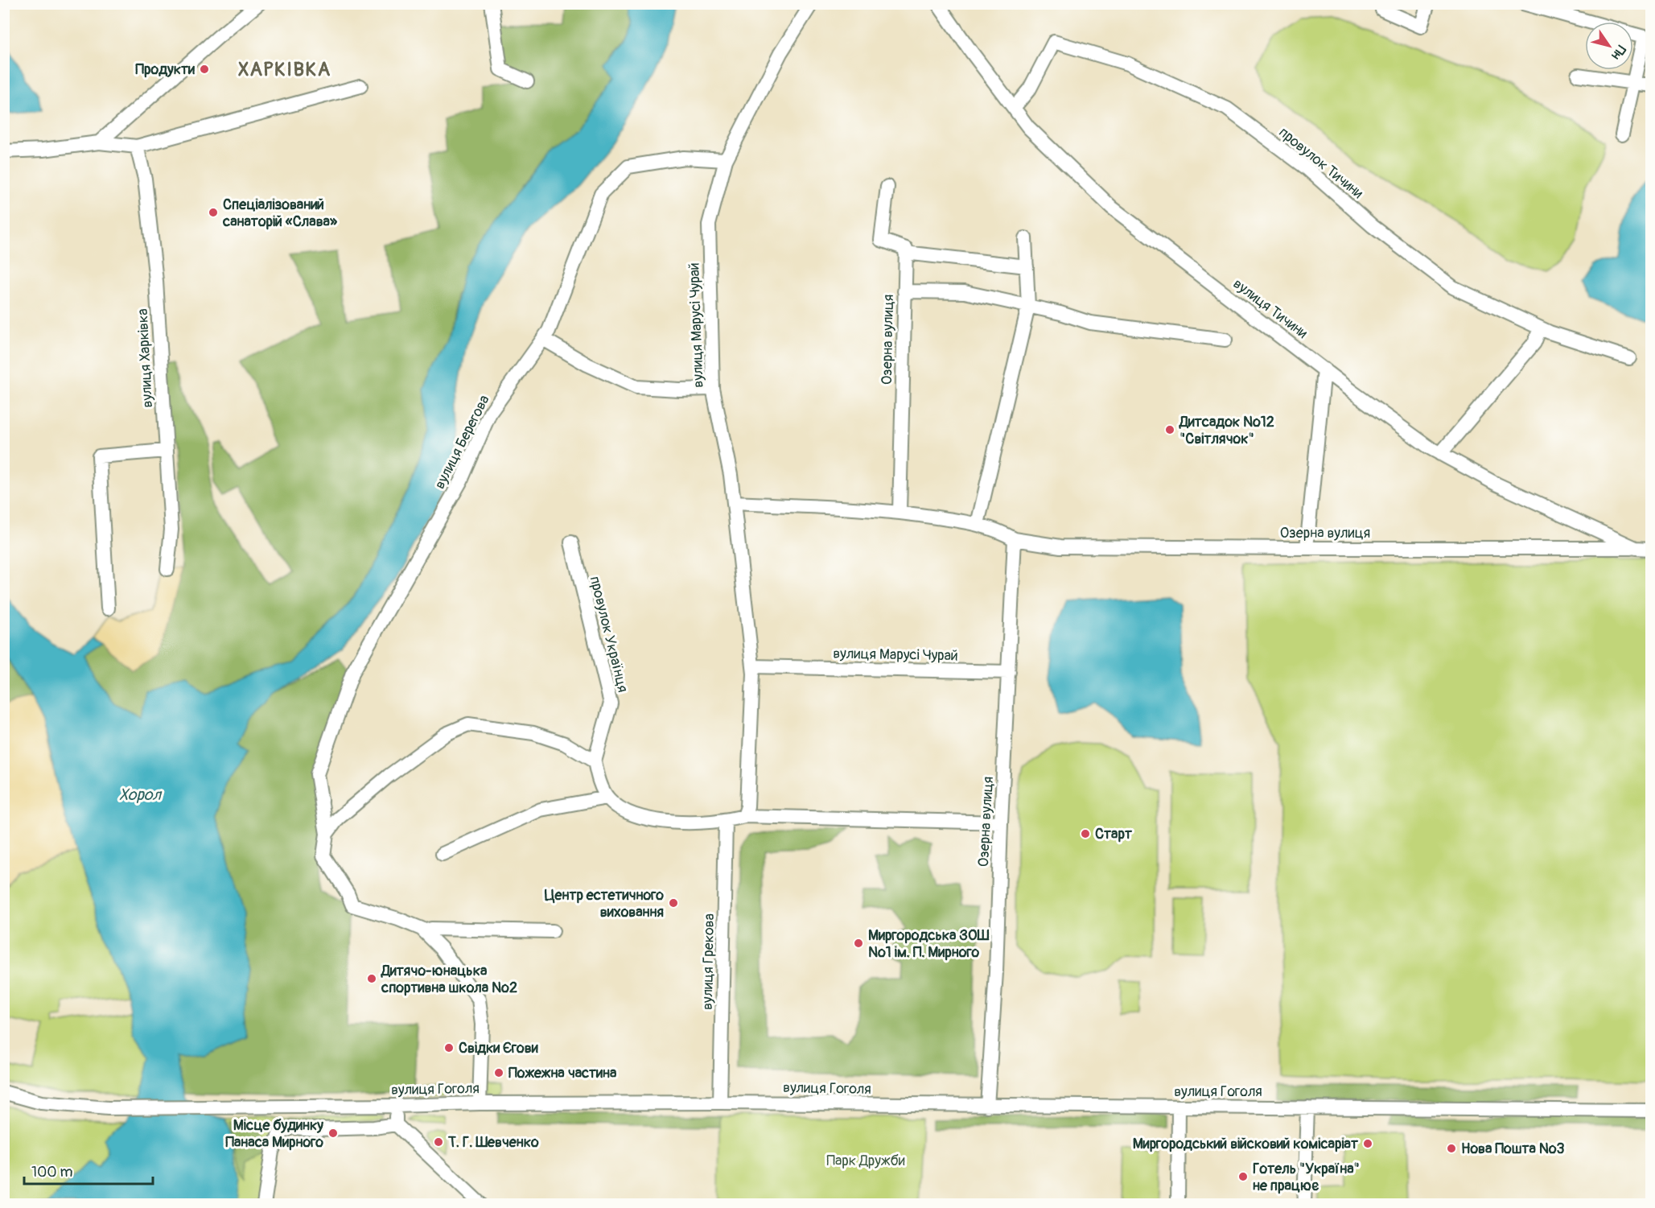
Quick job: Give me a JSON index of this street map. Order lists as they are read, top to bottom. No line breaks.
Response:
{"streets":{"street":["провулок Тичини","вулиця Тичини","вулиця Марусі Чурай","Озерна вулиця","вулиця Харківка","вулиця Берегова","провулок Українця","вулиця Грекова","вулиця Гоголя"]},"crossings":[["провулок Тичини","вулиця Тичини"],["вулиця Тичини","Озерна вулиця"],["вулиця Марусі Чурай","Озерна вулиця"],["вулиця Марусі Чурай","вулиця Берегова"],["Озерна вулиця","вулиця Гоголя"],["вулиця Грекова","вулиця Гоголя"]],"districts":["ХАРКІВКА"],"water":["Хорол"],"parks":["Парк Дружби"],"places":["Продукти","Спеціалізований санаторій «Слава»","Дитсадок №12 \"Світлячок\"","Старт","Центр естетичного виховання","Миргородська ЗОШ №1 ім. П. Мирного","Дитячо-юнацька спортивна школа №2","Свідки Єгови","Пожежна частина","Місце будинку Панаса Мирного","Т. Г. Шевченко","Миргородський війсковий комісаріат","Нова Пошта №3","Готель \"Україна\" не працює"],"scale_bar":"100 m","north":"bottom right"}
